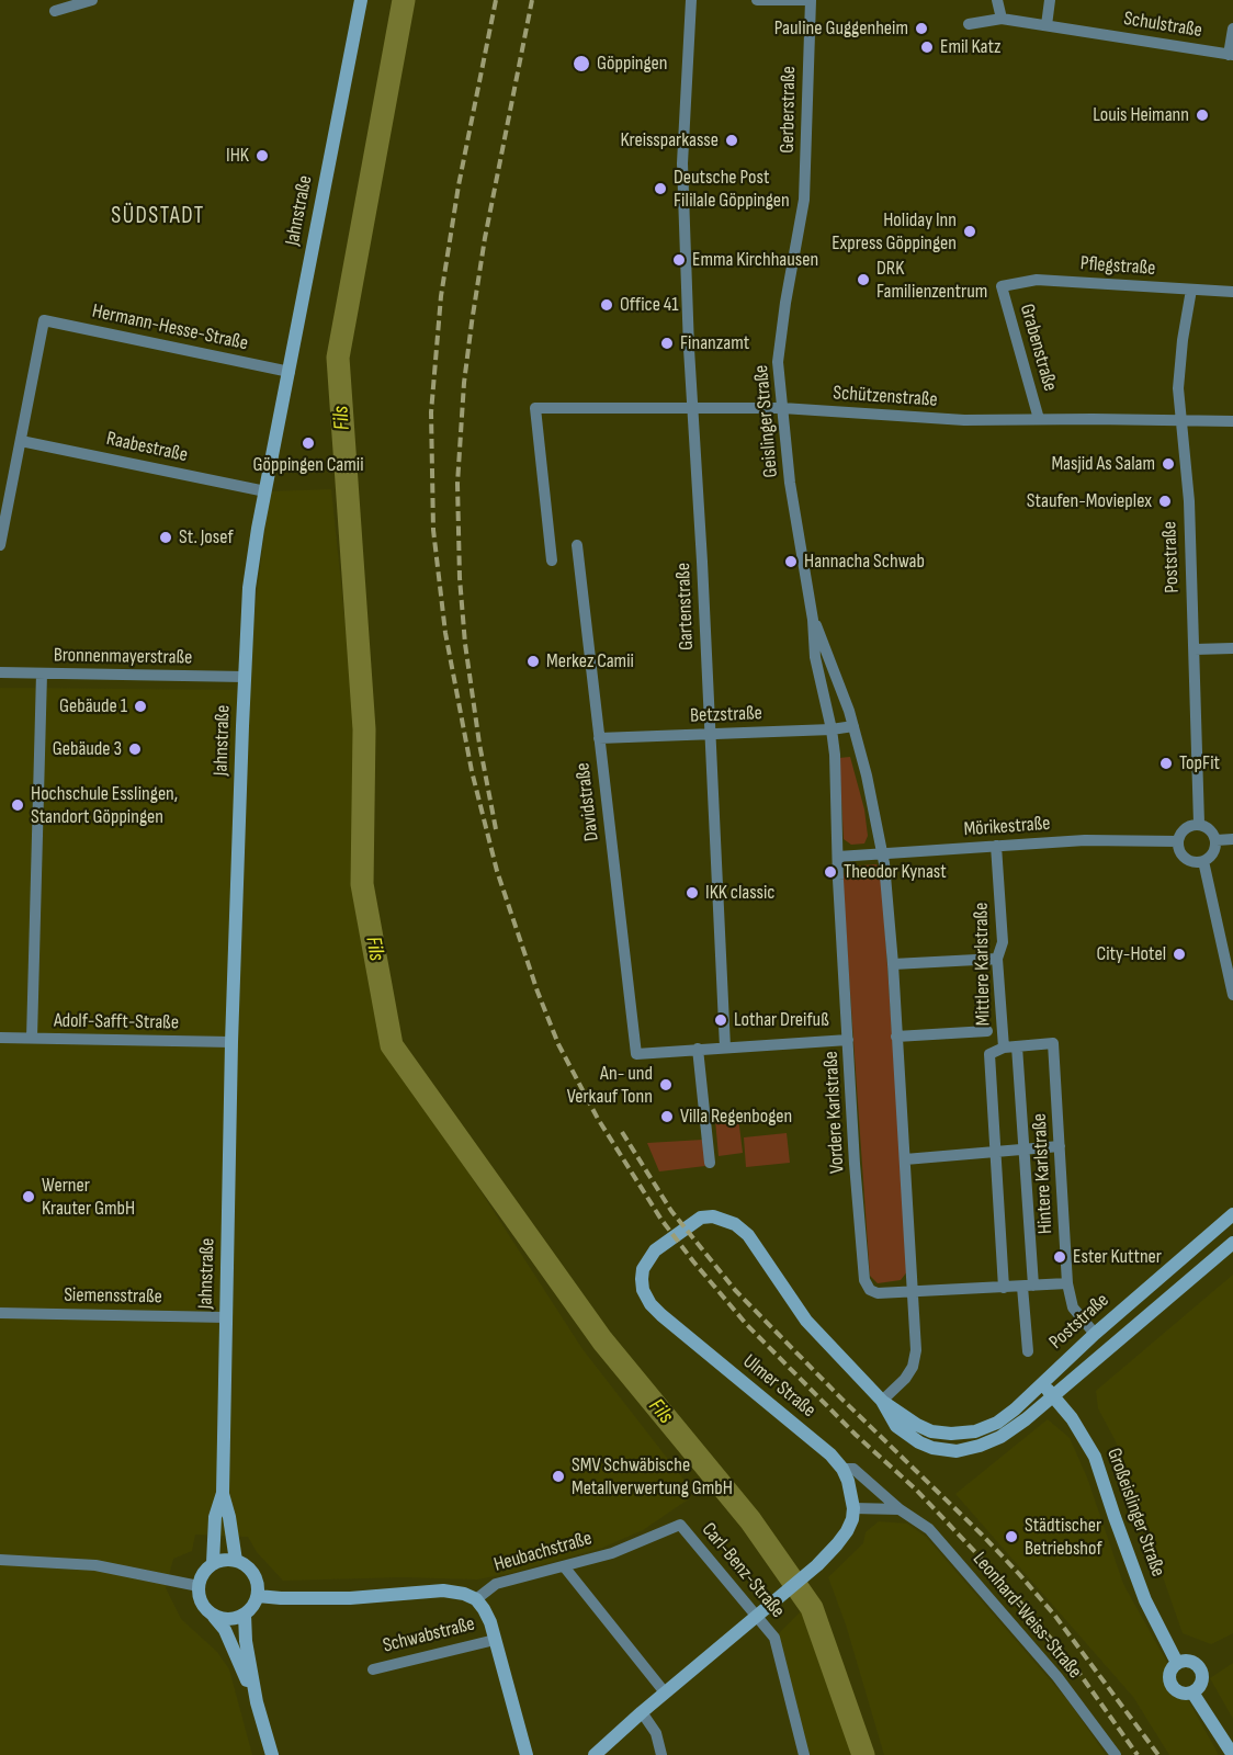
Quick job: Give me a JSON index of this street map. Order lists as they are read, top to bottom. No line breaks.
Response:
{"streets":{"main road":["Jahnstraße","Poststraße","Ulmer Straße","Großeislinger Straße","Schwabstraße"],"street":["Schulstraße","Gerberstraße","Pflegstraße","Hermann-Hesse-Straße","Grabenstraße","Schützenstraße","Geislinger Straße","Raabestraße","Gartenstraße","Bronnenmayerstraße","Betzstraße","Davidstraße","Mörikestraße","Mittlere Karlstraße","Adolf-Safft-Straße","Vordere Karlstraße","Hintere Karlstraße","Siemensstraße","Heubachstraße","Carl-Benz-Straße","Leonhard-Weiss-Straße"]},"crossings":[["Gerberstraße","Geislinger Straße"],["Jahnstraße","Hermann-Hesse-Straße"],["Jahnstraße","Raabestraße"],["Jahnstraße","Bronnenmayerstraße"],["Jahnstraße","Adolf-Safft-Straße"],["Jahnstraße","Siemensstraße"],["Pflegstraße","Grabenstraße"],["Pflegstraße","Poststraße"],["Hermann-Hesse-Straße","Raabestraße"],["Grabenstraße","Schützenstraße"],["Schützenstraße","Geislinger Straße"],["Schützenstraße","Poststraße"],["Schützenstraße","Gartenstraße"],["Geislinger Straße","Betzstraße"],["Geislinger Straße","Vordere Karlstraße"],["Poststraße","Mörikestraße"],["Poststraße","Hintere Karlstraße"],["Poststraße","Großeislinger Straße"],["Gartenstraße","Betzstraße"],["Betzstraße","Davidstraße"],["Betzstraße","Vordere Karlstraße"],["Mörikestraße","Mittlere Karlstraße"],["Mörikestraße","Vordere Karlstraße"],["Mittlere Karlstraße","Vordere Karlstraße"],["Vordere Karlstraße","Hintere Karlstraße"],["Ulmer Straße","Leonhard-Weiss-Straße"],["Heubachstraße","Carl-Benz-Straße"],["Heubachstraße","Schwabstraße"]],"districts":["SÜDSTADT"],"water":["Fils"],"places":["Pauline Guggenheim","Emil Katz","Göppingen","Louis Heimann","Kreissparkasse","IHK","Deutsche Post Fililale Göppingen","Holiday Inn Express Göppingen","Emma Kirchhausen","DRK Familienzentrum","Office 41","Finanzamt","Göppingen Camii","Masjid As Salam","Staufen-Movieplex","St. Josef","Hannacha Schwab","Merkez Camii","Gebäude 1","Gebäude 3","TopFit","Hochschule Esslingen, Standort Göppingen","Theodor Kynast","IKK classic","City-Hotel","Lothar Dreifuß","An- und Verkauf Tonn","Villa Regenbogen","Werner Krauter GmbH","Ester Kuttner","SMV Schwäbische Metallverwertung GmbH","Städtischer Betriebshof"]}
